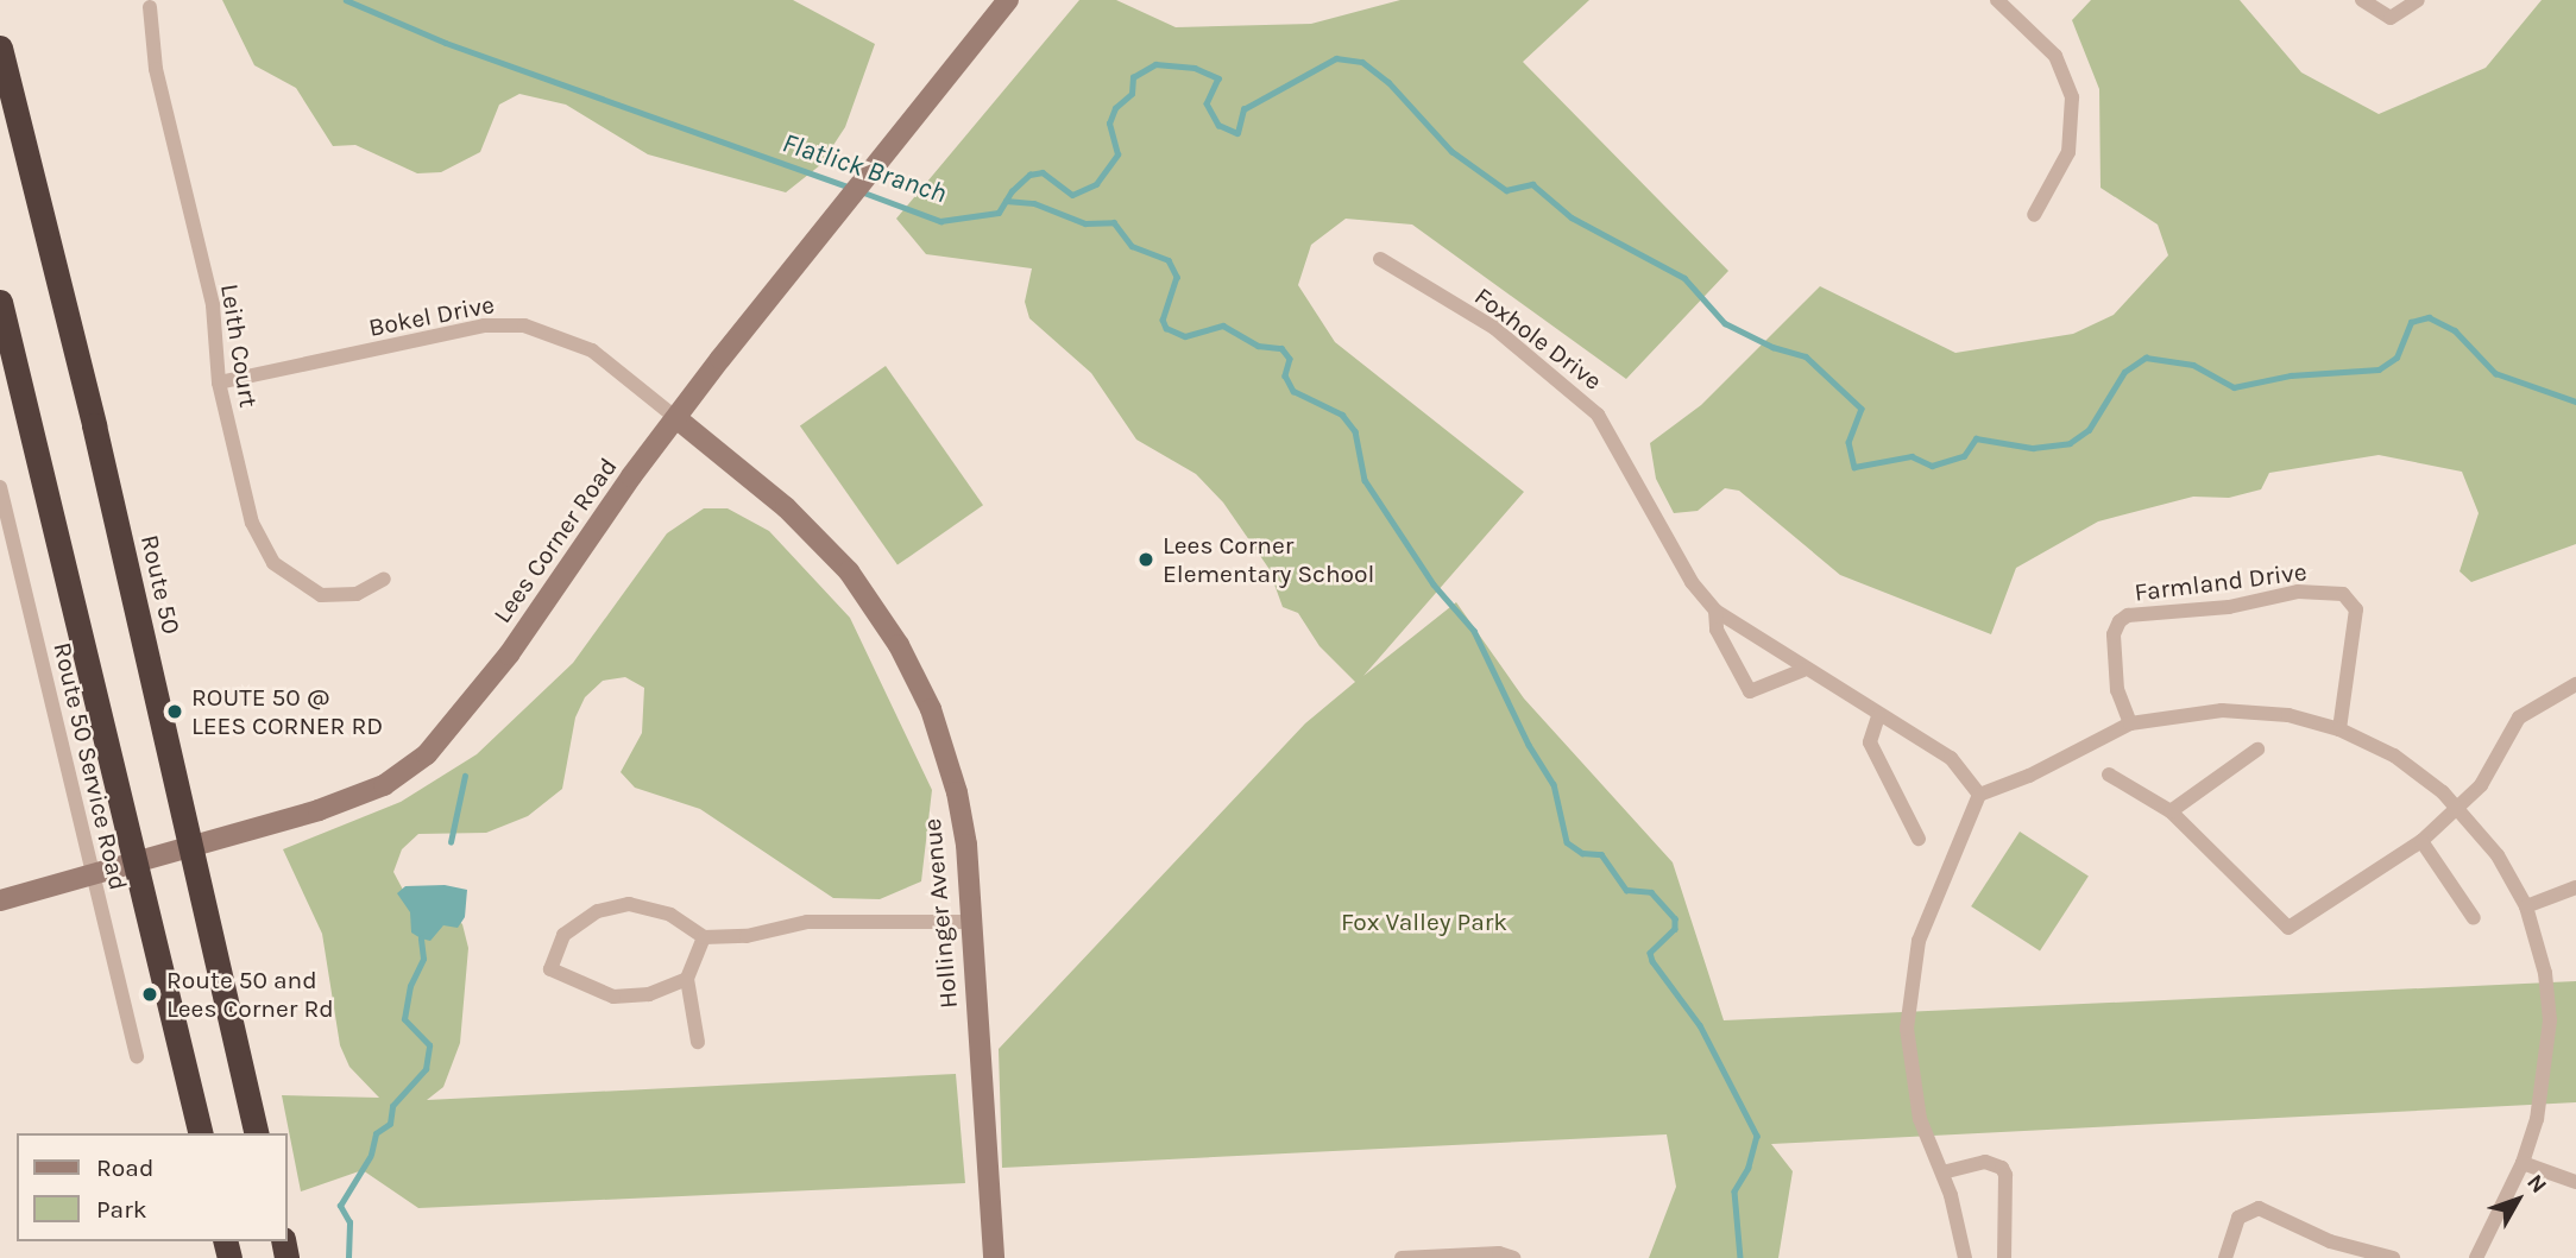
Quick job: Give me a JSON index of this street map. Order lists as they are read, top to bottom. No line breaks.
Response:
{"streets":{"highway":["Route 50"],"street":["Bokel Drive","Foxhole Drive","Leith Court","Lees Corner Road","Farmland Drive","Route 50 Service Road","Hollinger Avenue"]},"crossings":[["Bokel Drive","Leith Court"],["Bokel Drive","Lees Corner Road"],["Bokel Drive","Hollinger Avenue"],["Lees Corner Road","Route 50"],["Lees Corner Road","Route 50 Service Road"],["Lees Corner Road","Hollinger Avenue"]],"water":["Flatlick Branch"],"parks":["Fox Valley Park"],"places":["Lees Corner Elementary School","ROUTE 50 @ LEES CORNER RD","Route 50 and Lees Corner Rd"],"legend":["Road","Park"],"north":"top right"}
